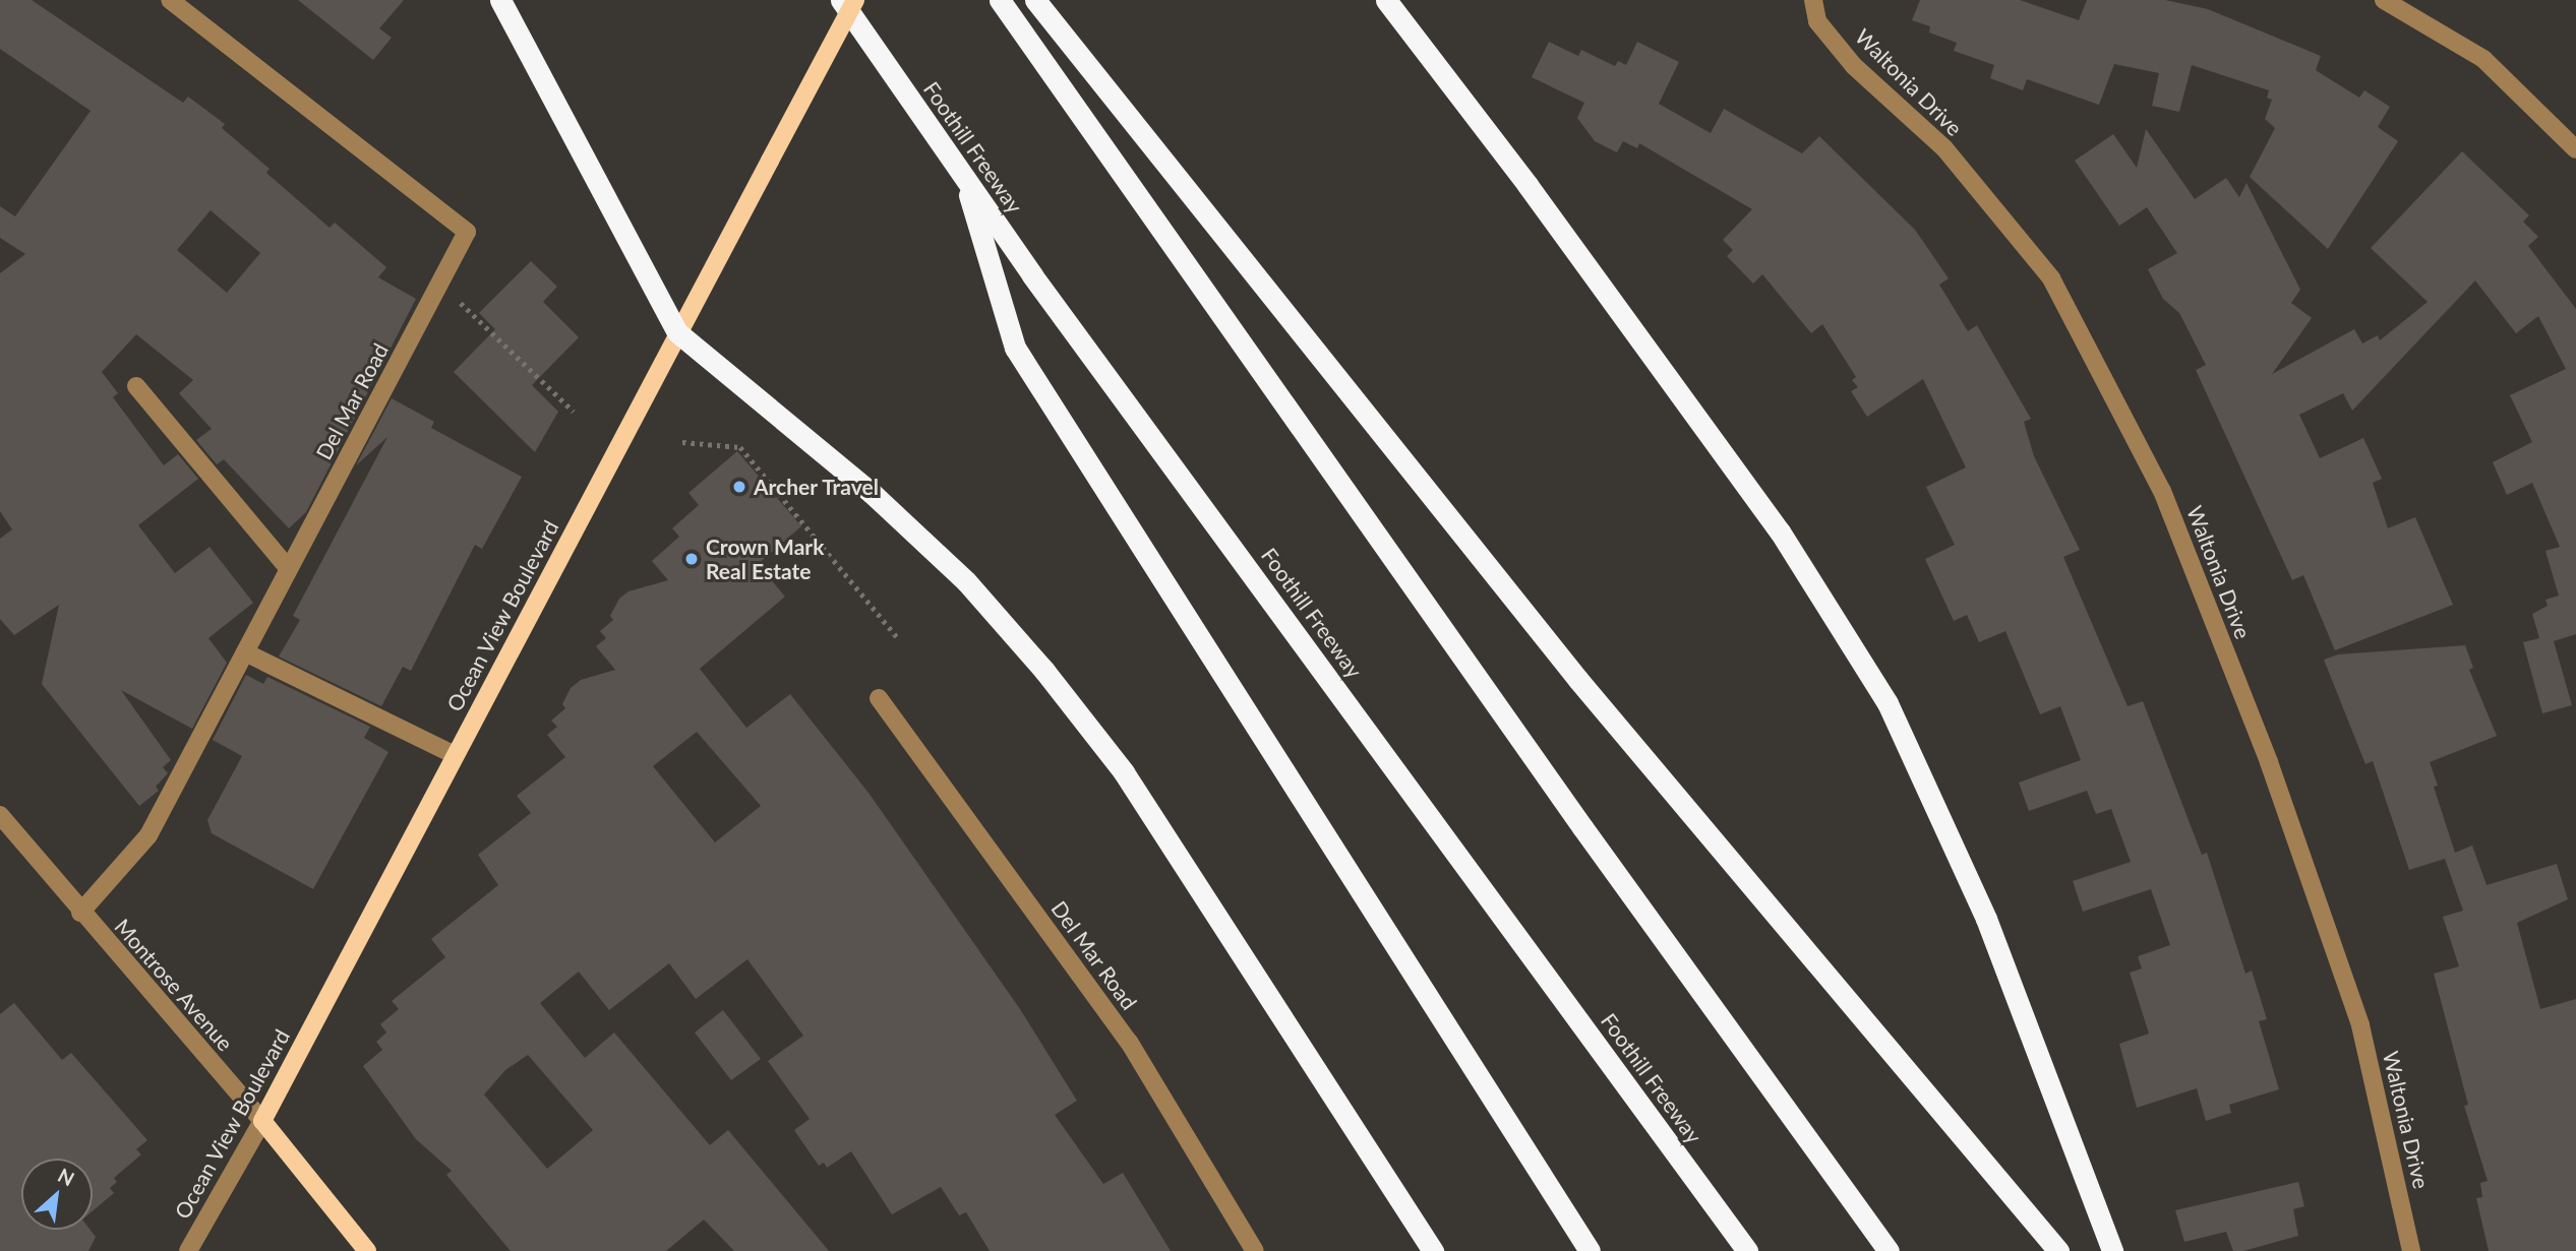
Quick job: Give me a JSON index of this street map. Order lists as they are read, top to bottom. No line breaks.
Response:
{"streets":{"highway":["Foothill Freeway"],"main road":["Ocean View Boulevard","Montrose Avenue"],"street":["Waltonia Drive","Del Mar Road"]},"crossings":[["Del Mar Road","Montrose Avenue"],["Ocean View Boulevard","Montrose Avenue"]],"places":["Archer Travel","Crown Mark Real Estate"],"north":"top right"}
